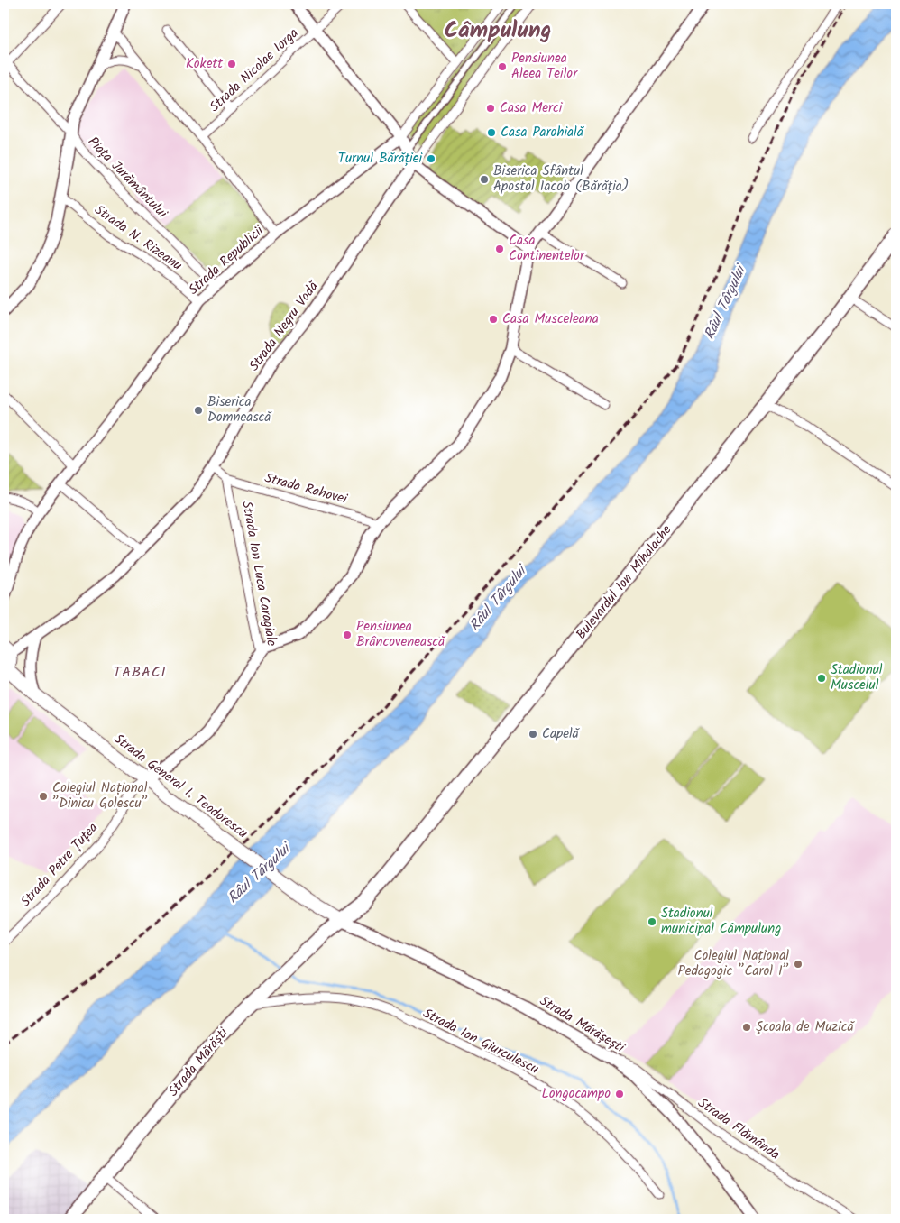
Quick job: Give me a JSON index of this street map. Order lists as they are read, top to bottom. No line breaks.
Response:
{"streets":{"highway":["Bulevardul Ion Mihalache","Strada Mărăști"],"main road":["Strada Ion Luca Caragiale","Strada General I. Teodorescu","Strada Mărășești"],"street":["Strada Nicolae Iorga","Piața Jurământului","Strada N. Rizeanu","Strada Republicii","Strada Negru Vodă","Strada Rahovei","Strada Petre Țuțea","Strada Ion Giurculescu","Strada Flămânda"]},"crossings":[["Piața Jurământului","Strada Republicii"],["Strada N. Rizeanu","Strada Republicii"],["Strada Rahovei","Strada Ion Luca Caragiale"],["Strada Ion Luca Caragiale","Strada General I. Teodorescu"],["Strada Ion Luca Caragiale","Strada Petre Țuțea"],["Bulevardul Ion Mihalache","Strada General I. Teodorescu"],["Bulevardul Ion Mihalache","Strada Mărășești"],["Bulevardul Ion Mihalache","Strada Mărăști"],["Strada General I. Teodorescu","Strada Petre Țuțea"],["Strada General I. Teodorescu","Strada Mărășești"],["Strada General I. Teodorescu","Strada Mărăști"],["Strada Mărășești","Strada Mărăști"],["Strada Mărășești","Strada Flămânda"],["Strada Ion Giurculescu","Strada Mărăști"]],"districts":["Câmpulung","TABACI"],"water":["Râul Târgului"],"places":["Kokett","Pensiunea Aleea Teilor","Casa Merci","Casa Parohială","Turnul Bărăției","Biserica Sfântul Apostol Iacob (Bărăția)","Casa Continentelor","Casa Musceleana","Biserica Domnească","Pensiunea Brâncovenească","Stadionul Muscelul","Capelă","Colegiul Național ”Dinicu Golescu”","Stadionul municipal Câmpulung","Colegiul Național Pedagogic ”Carol I”","Şcoala de Muzică","Longocampo"]}
